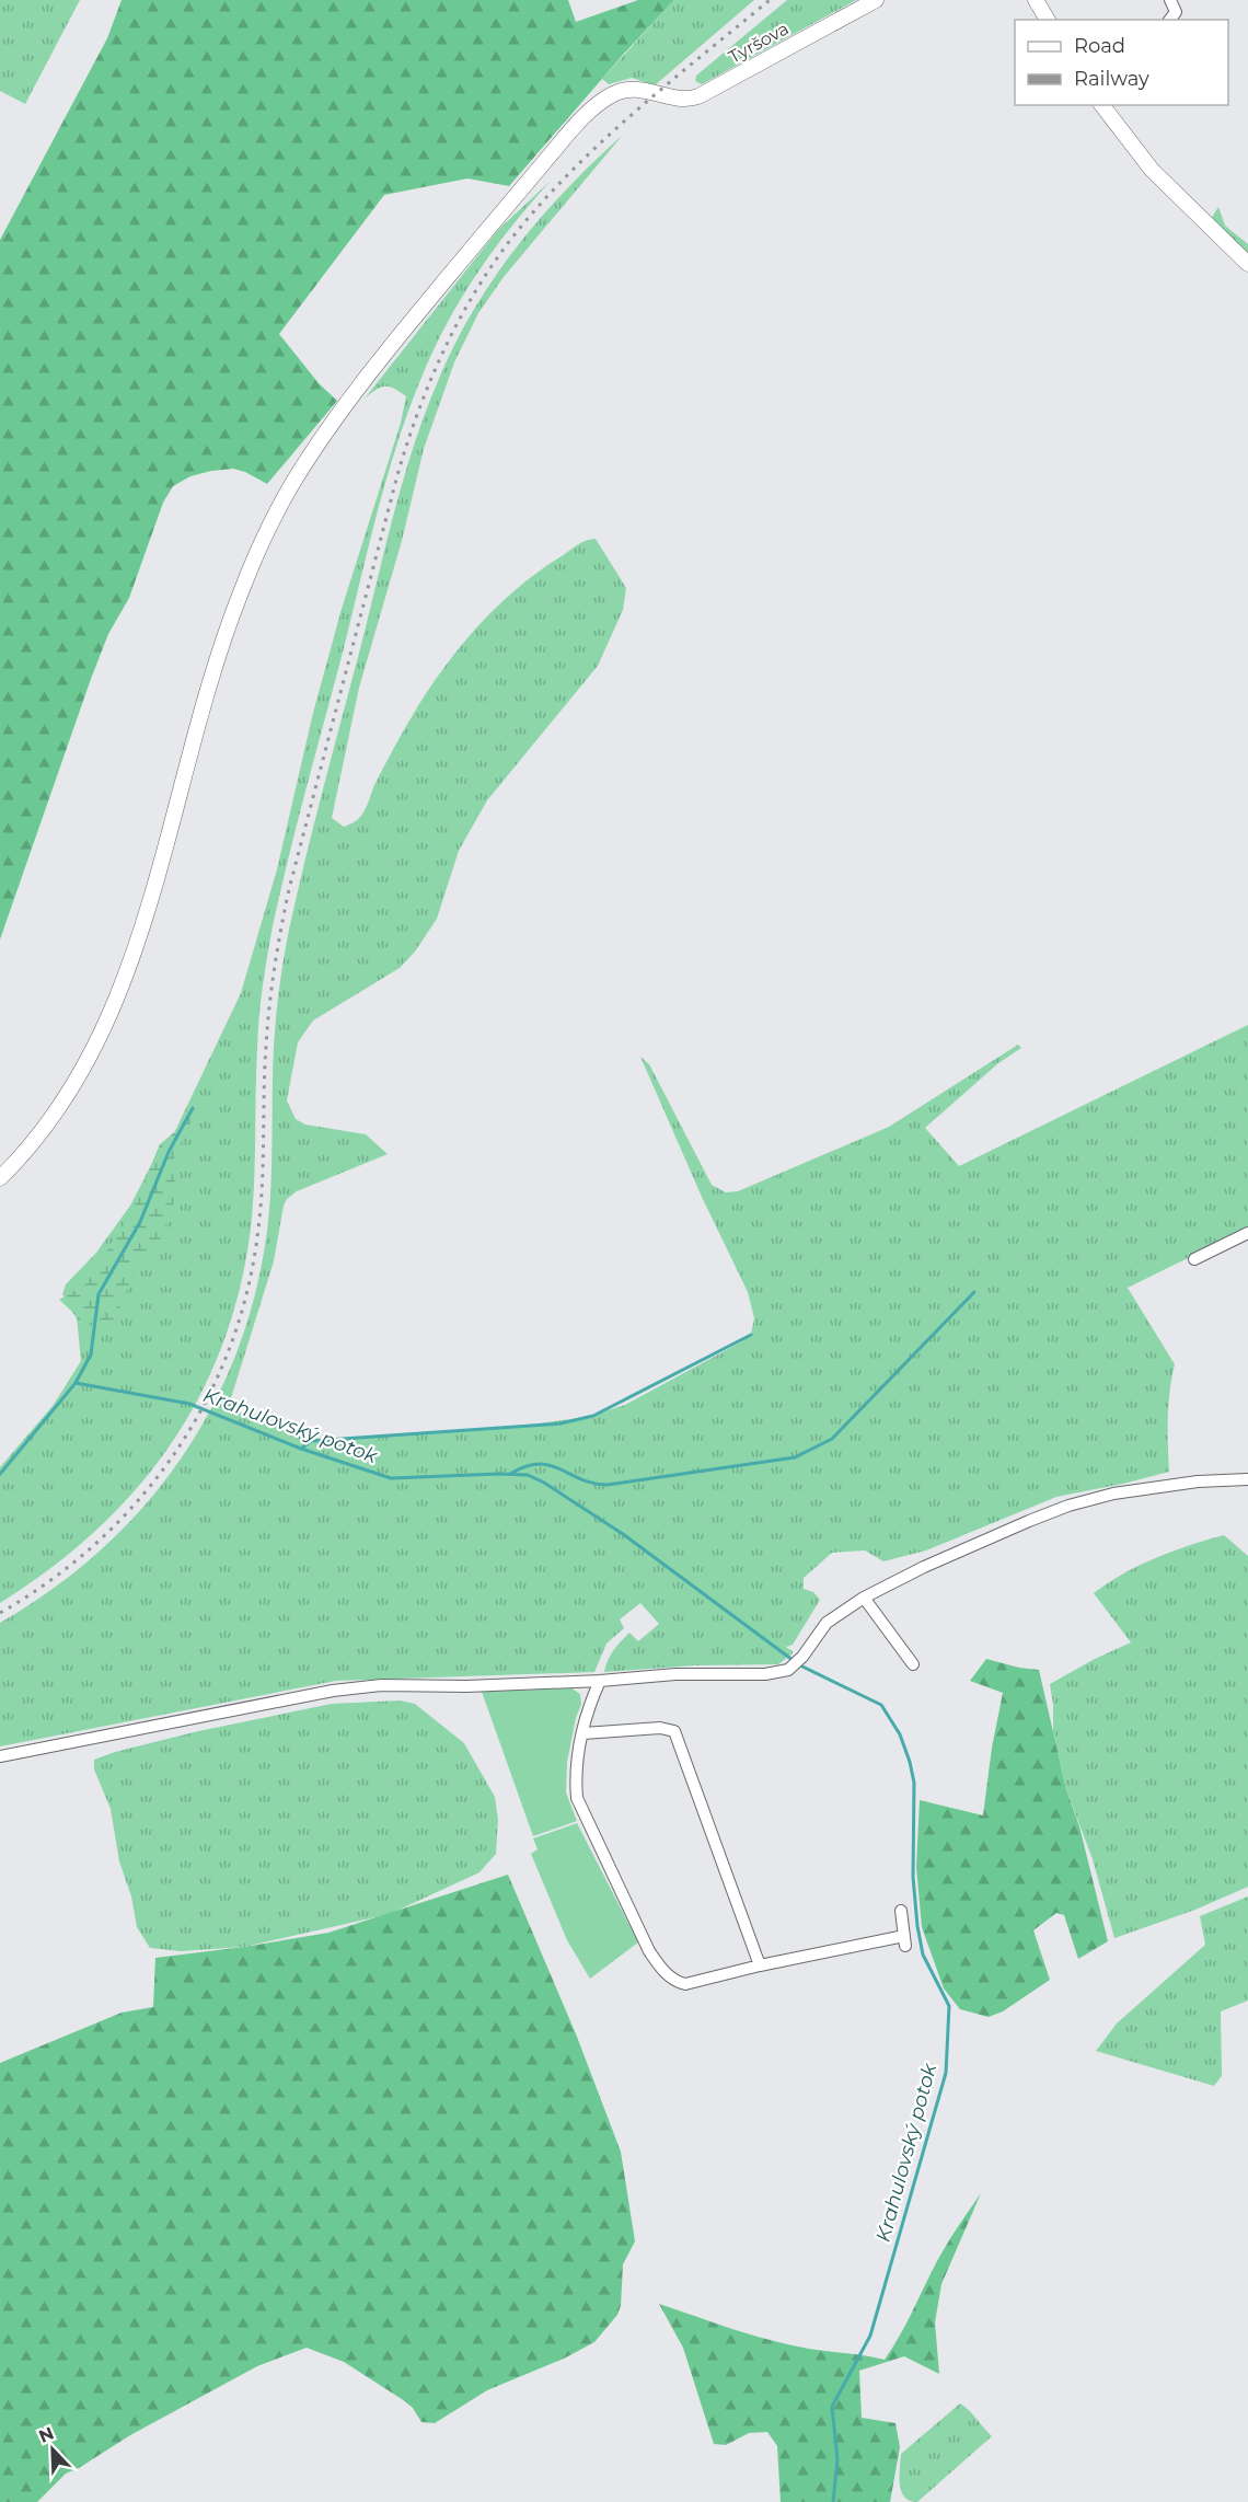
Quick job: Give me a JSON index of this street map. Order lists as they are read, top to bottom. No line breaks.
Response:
{"streets":{"street":["Tyršova"]},"water":["Krahulovský potok"],"legend":["Road","Railway"],"north":"top left"}
